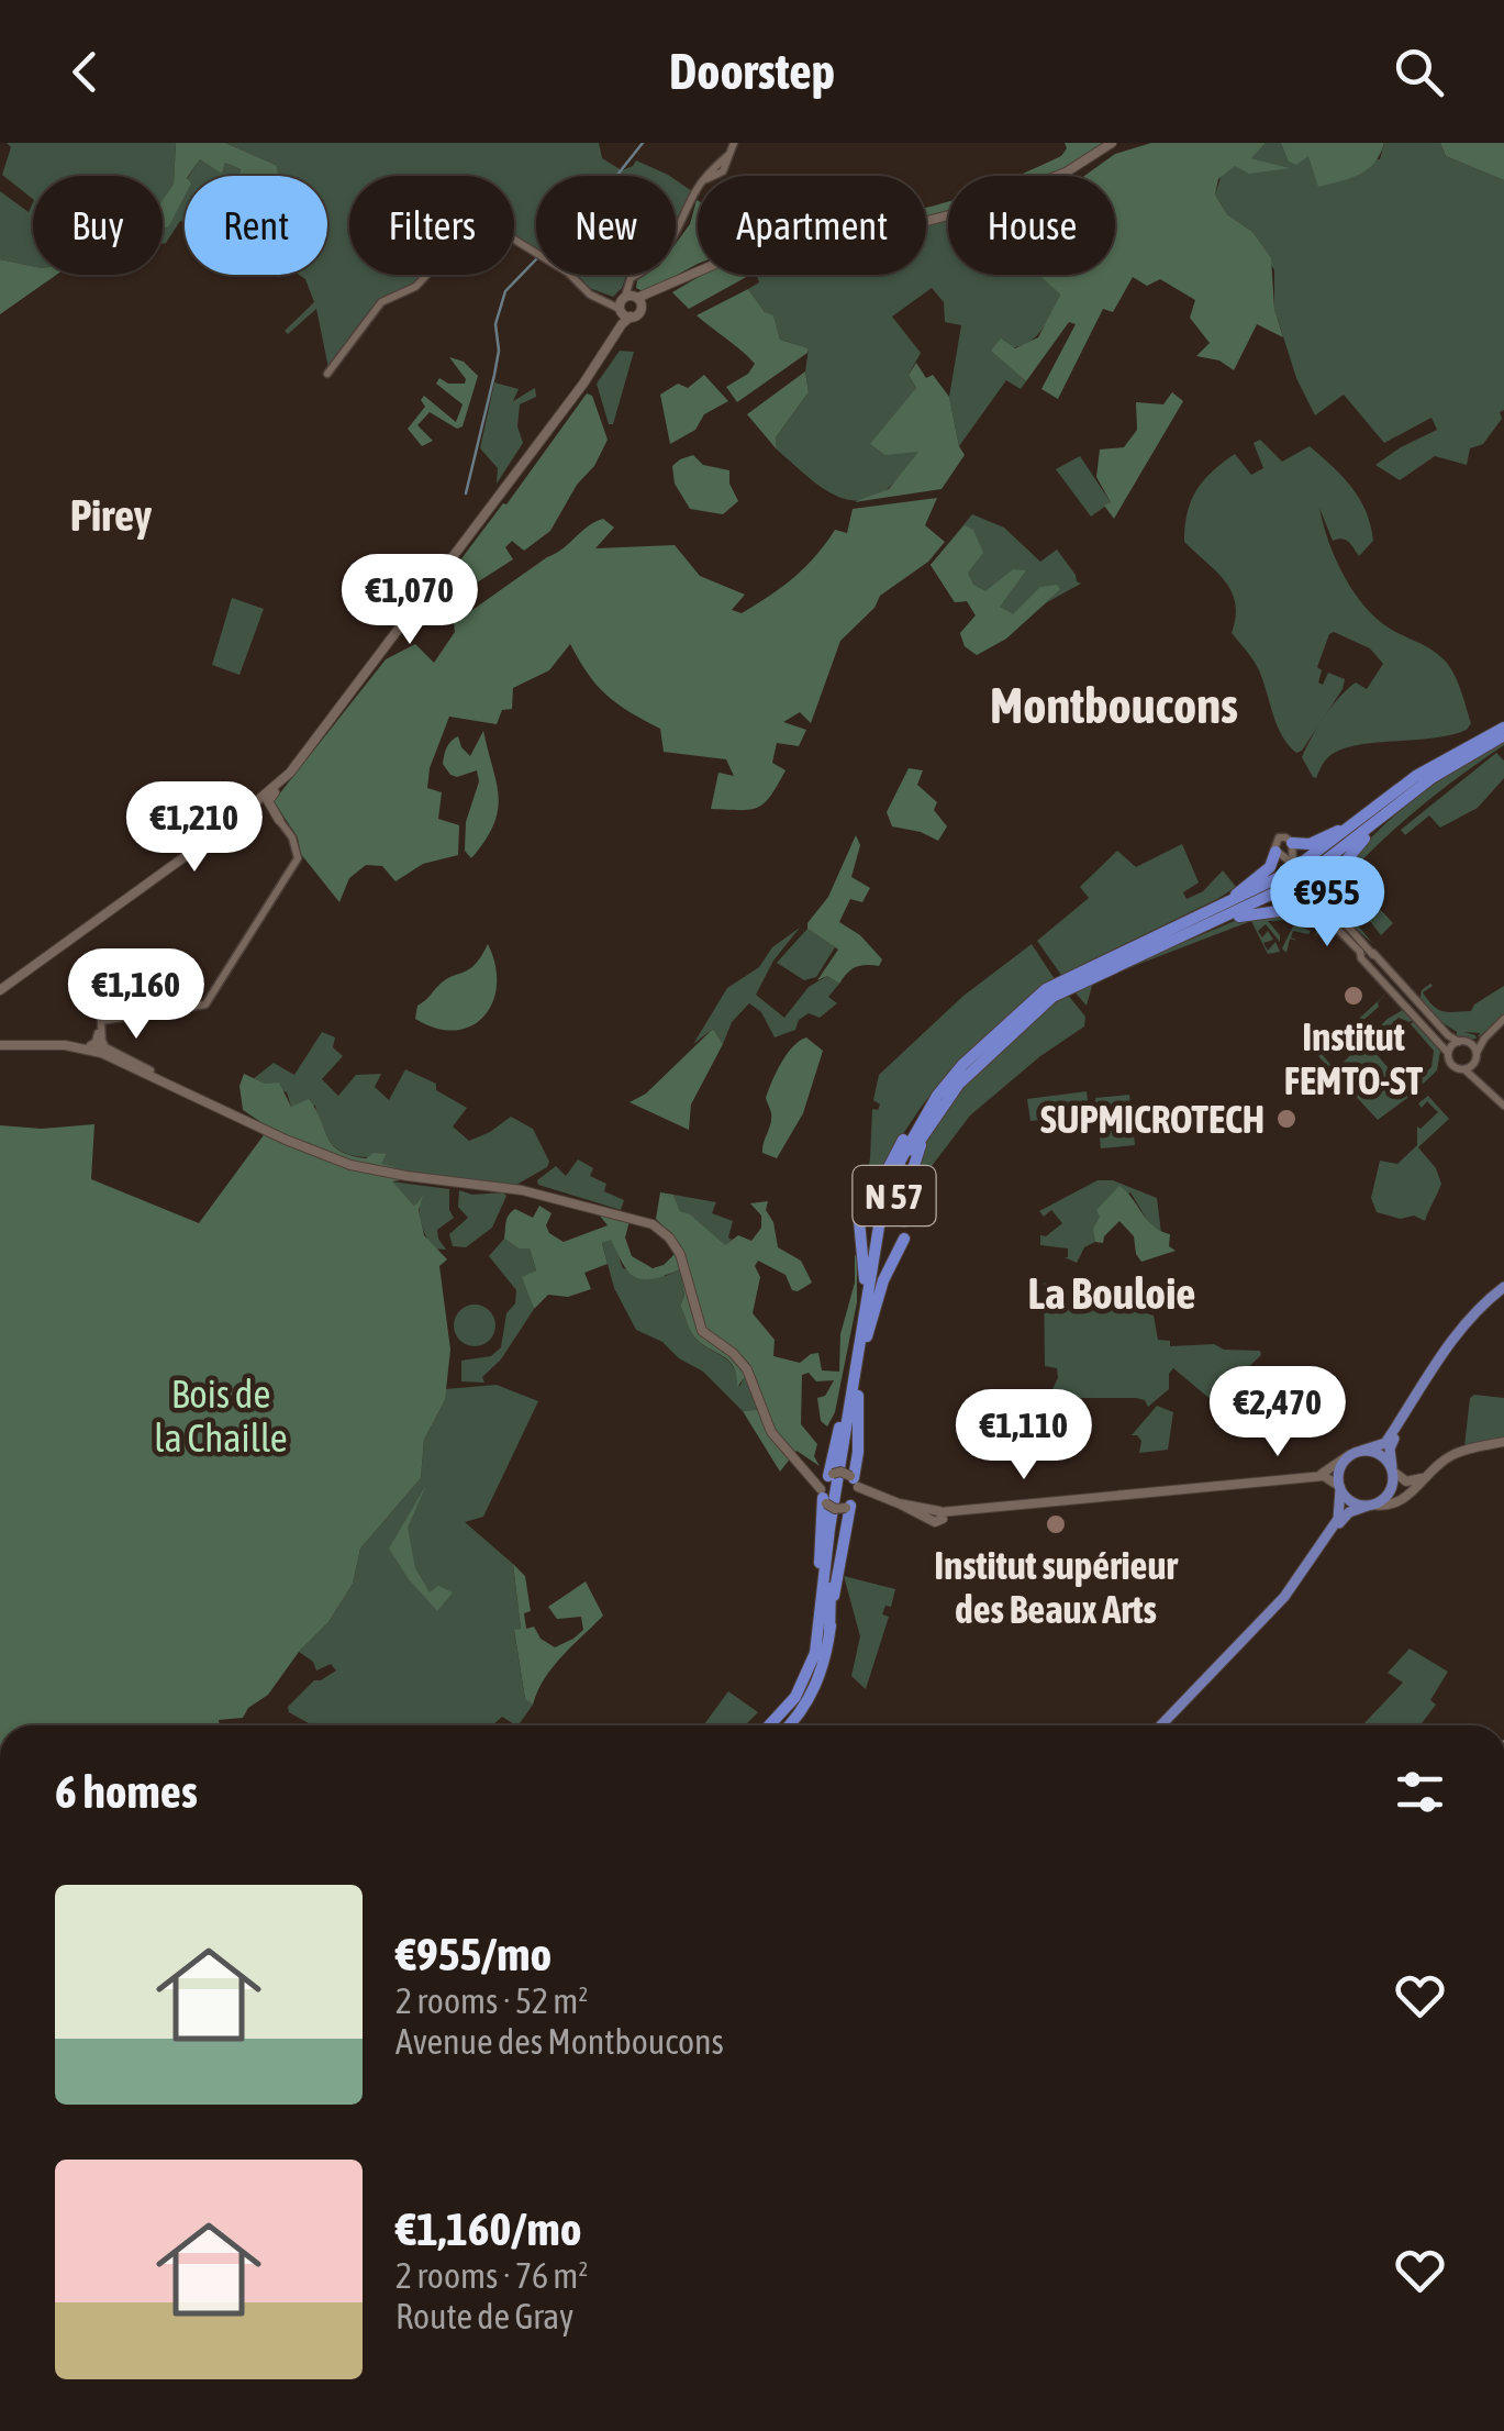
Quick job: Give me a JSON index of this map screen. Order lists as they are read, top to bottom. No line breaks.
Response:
{"streets":{"highway":["N 57"]},"districts":["Pirey","Montboucons","La Bouloie"],"parks":["Bois de la Chaille"],"places":["Institut FEMTO-ST","SUPMICROTECH","Institut supérieur des Beaux Arts"],"page":{"header":"Doorstep","chip":["Buy","Rent","Filters","New","Apartment","House"],"price":["€1,070","€1,210","€955","€1,160","€2,470","€1,110"],"heading":"6 homes","list":[{"name":"€955/mo","note":"2 rooms · 52 m² · Avenue des Montboucons"},{"name":"€1,160/mo","note":"2 rooms · 76 m² · Route de Gray"}]}}
